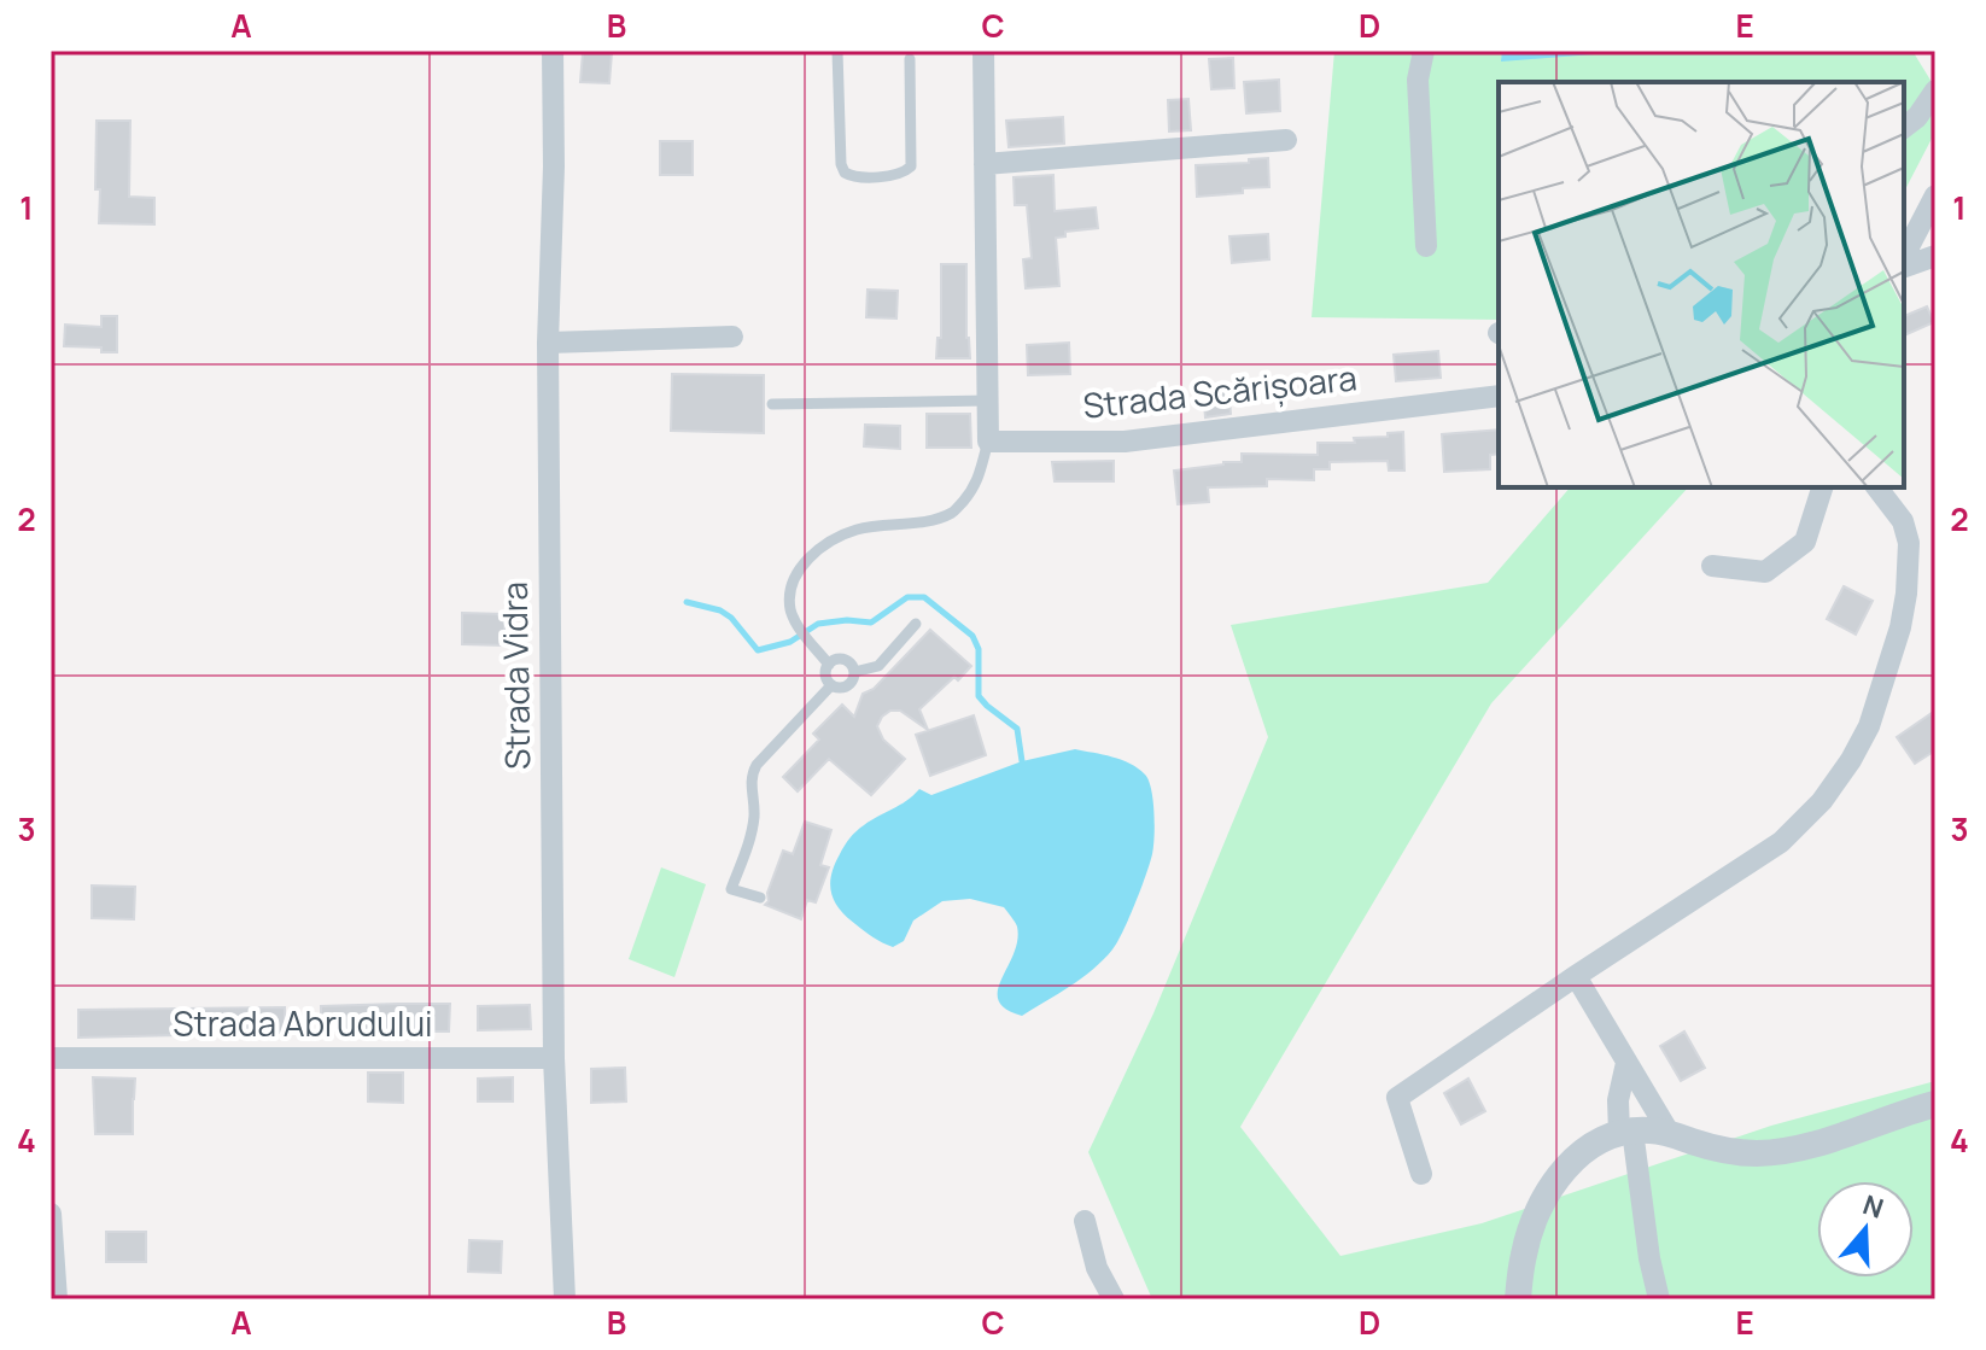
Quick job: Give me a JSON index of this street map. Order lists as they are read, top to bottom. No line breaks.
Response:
{"streets":{"street":["Strada Scărișoara","Strada Vidra","Strada Abrudului"]},"crossings":[["Strada Vidra","Strada Abrudului"]],"north":"top","grid":{"columns":["A","B","C","D","E"],"rows":["1","2","3","4"]}}
